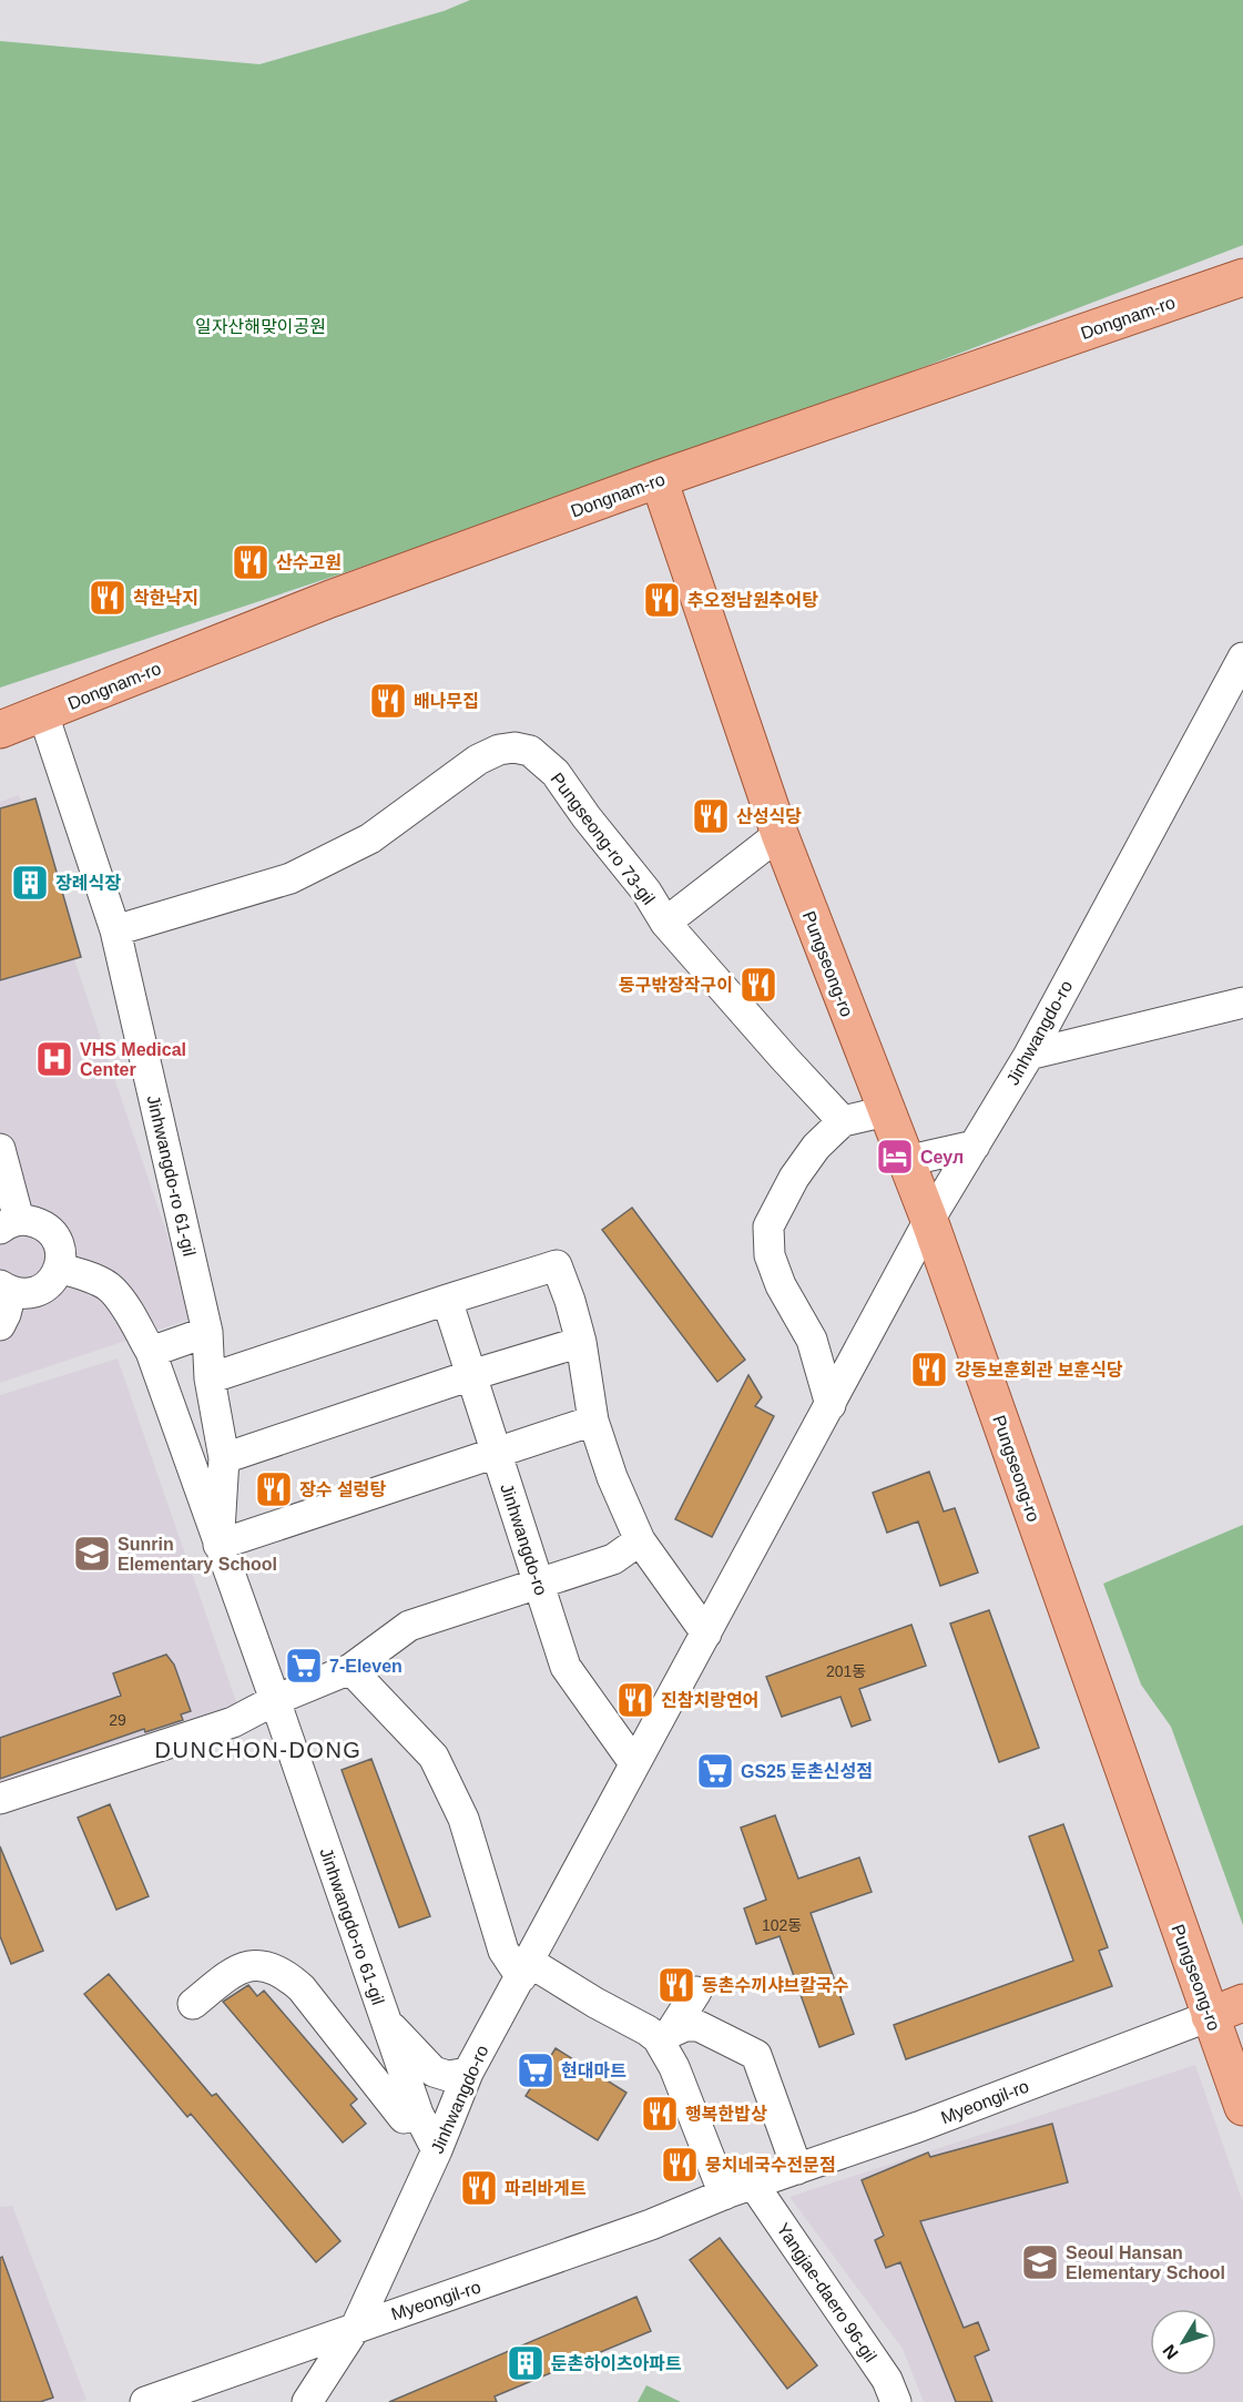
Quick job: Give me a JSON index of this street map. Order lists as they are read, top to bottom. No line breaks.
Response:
{"streets":{"main road":["Dongnam-ro","Pungseong-ro","Myeongil-ro"],"street":["Pungseong-ro 73-gil","Jinhwangdo-ro","Jinhwangdo-ro 61-gil","Yangjae-daero 96-gil"]},"crossings":[["Dongnam-ro","Pungseong-ro"],["Dongnam-ro","Jinhwangdo-ro 61-gil"],["Pungseong-ro 73-gil","Jinhwangdo-ro 61-gil"],["Pungseong-ro","Jinhwangdo-ro"],["Pungseong-ro","Myeongil-ro"],["Jinhwangdo-ro","Jinhwangdo-ro 61-gil"],["Jinhwangdo-ro","Myeongil-ro"],["Myeongil-ro","Yangjae-daero 96-gil"]],"districts":["DUNCHON-DONG"],"parks":["일자산해맞이공원"],"places":{"restaurant":["산수고원","착한낙지","추오정남원추어탕","배나무집","산성식당","동구밖장작구이","강동보훈회관 보훈식당","장수 설렁탕","진참치랑연어","동촌수끼샤브칼국수","행복한밥상","뭉치네국수전문점","파리바게트"],"building":["장례식장","둔촌하이츠아파트"],"hospital":["VHS Medical Center"],"hotel":["Сеул"],"school or university":["Sunrin Elementary School","Seoul Hansan Elementary School"],"supermarket":["7-Eleven","GS25 둔촌신성점","현대마트"]},"house_numbers":["201동","29","102동"],"north":"bottom left"}
